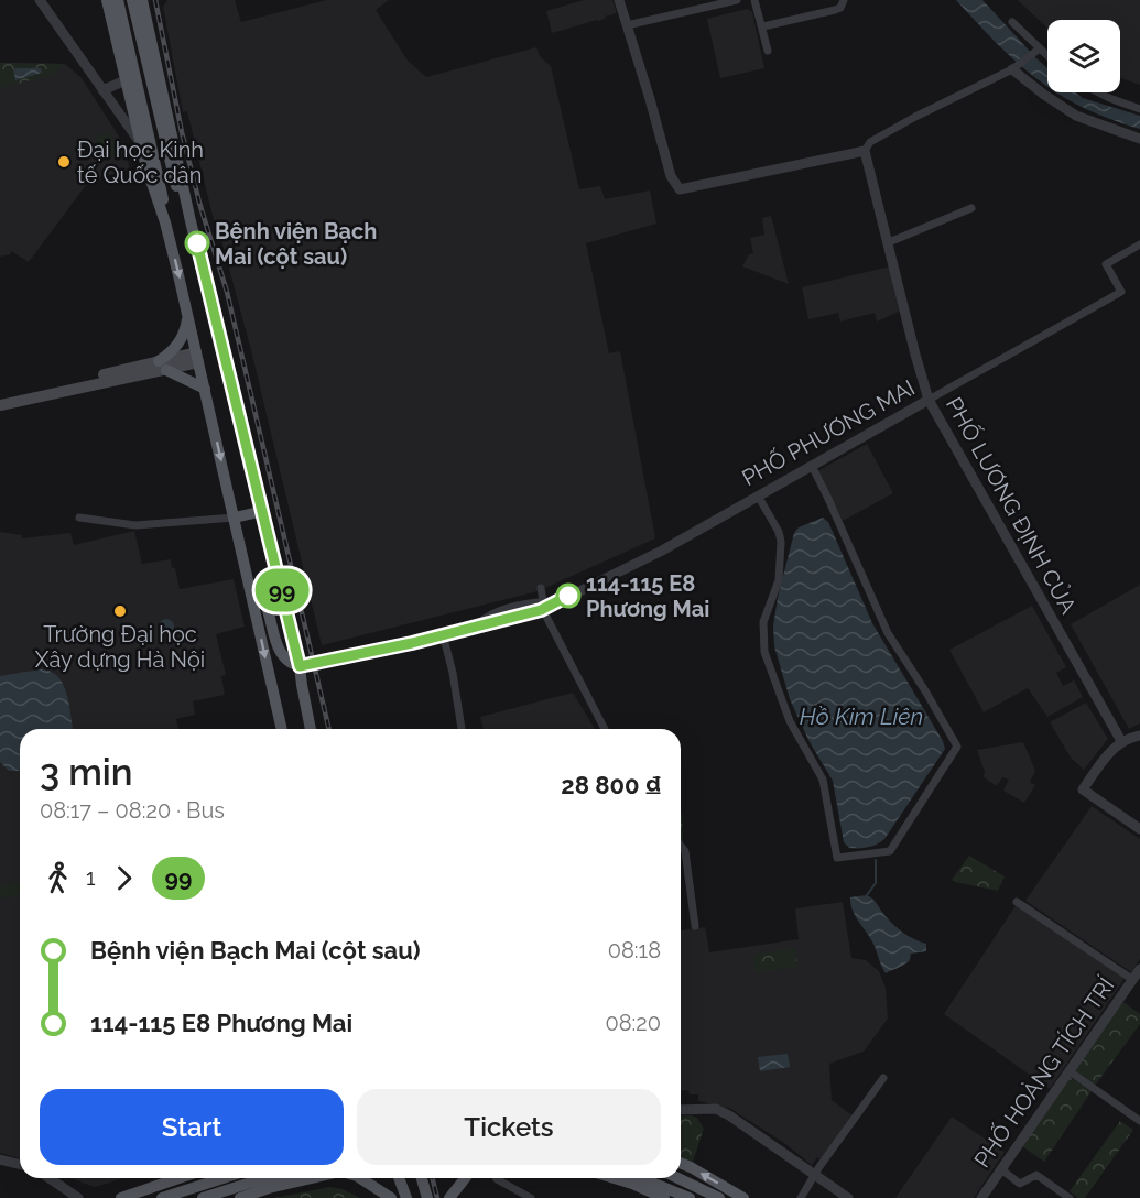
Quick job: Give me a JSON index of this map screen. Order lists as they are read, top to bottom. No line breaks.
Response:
{"streets":{"street":["PHỐ PHƯƠNG MAI","PHỐ LƯƠNG ĐỊNH CỦA","PHỐ HOÀNG TÍCH TRÍ"]},"crossings":[["PHỐ PHƯƠNG MAI","PHỐ LƯƠNG ĐỊNH CỦA"]],"water":["Hồ Kim Liên"],"places":["Đại học Kinh tế Quốc dân","Bệnh viện Bạch Mai (cột sau)","114-115 E8 Phương Mai","Trường Đại học Xây dựng Hà Nội"],"lines":["bus line 99"],"page":{"on_map":"99","heading":["3 min","08:17 – 08:20 · Bus","28 800 ₫"],"legs":["1","99"],"list":[{"name":"Bệnh viện Bạch Mai (cột sau)","value":"08:18"},{"name":"114-115 E8 Phương Mai","value":"08:20"}],"buttons":["Start","Tickets"]}}
